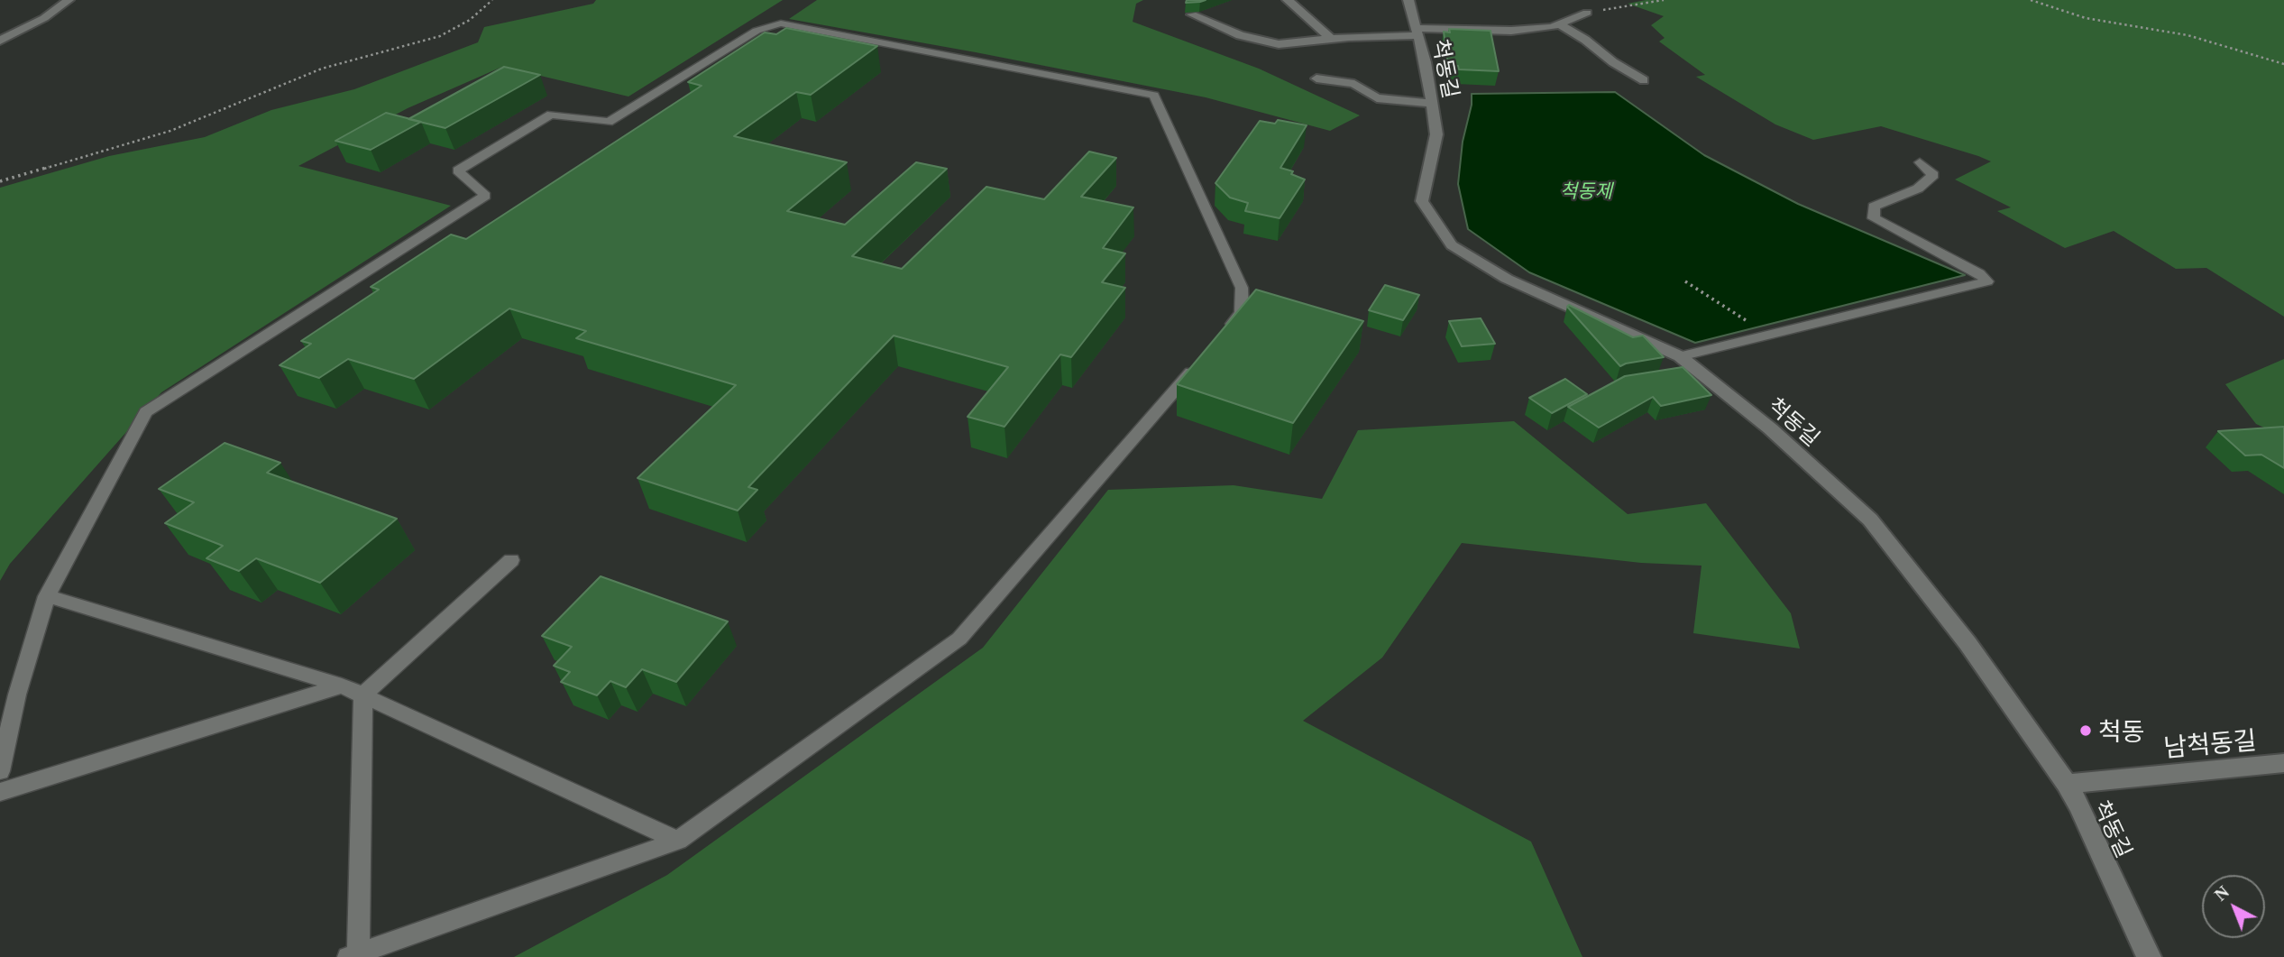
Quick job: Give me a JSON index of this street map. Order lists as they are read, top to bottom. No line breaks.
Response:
{"streets":{"street":["척동길","남척동길"]},"crossings":[["척동길","남척동길"]],"water":["척동제"],"places":["척동"],"north":"top left"}
